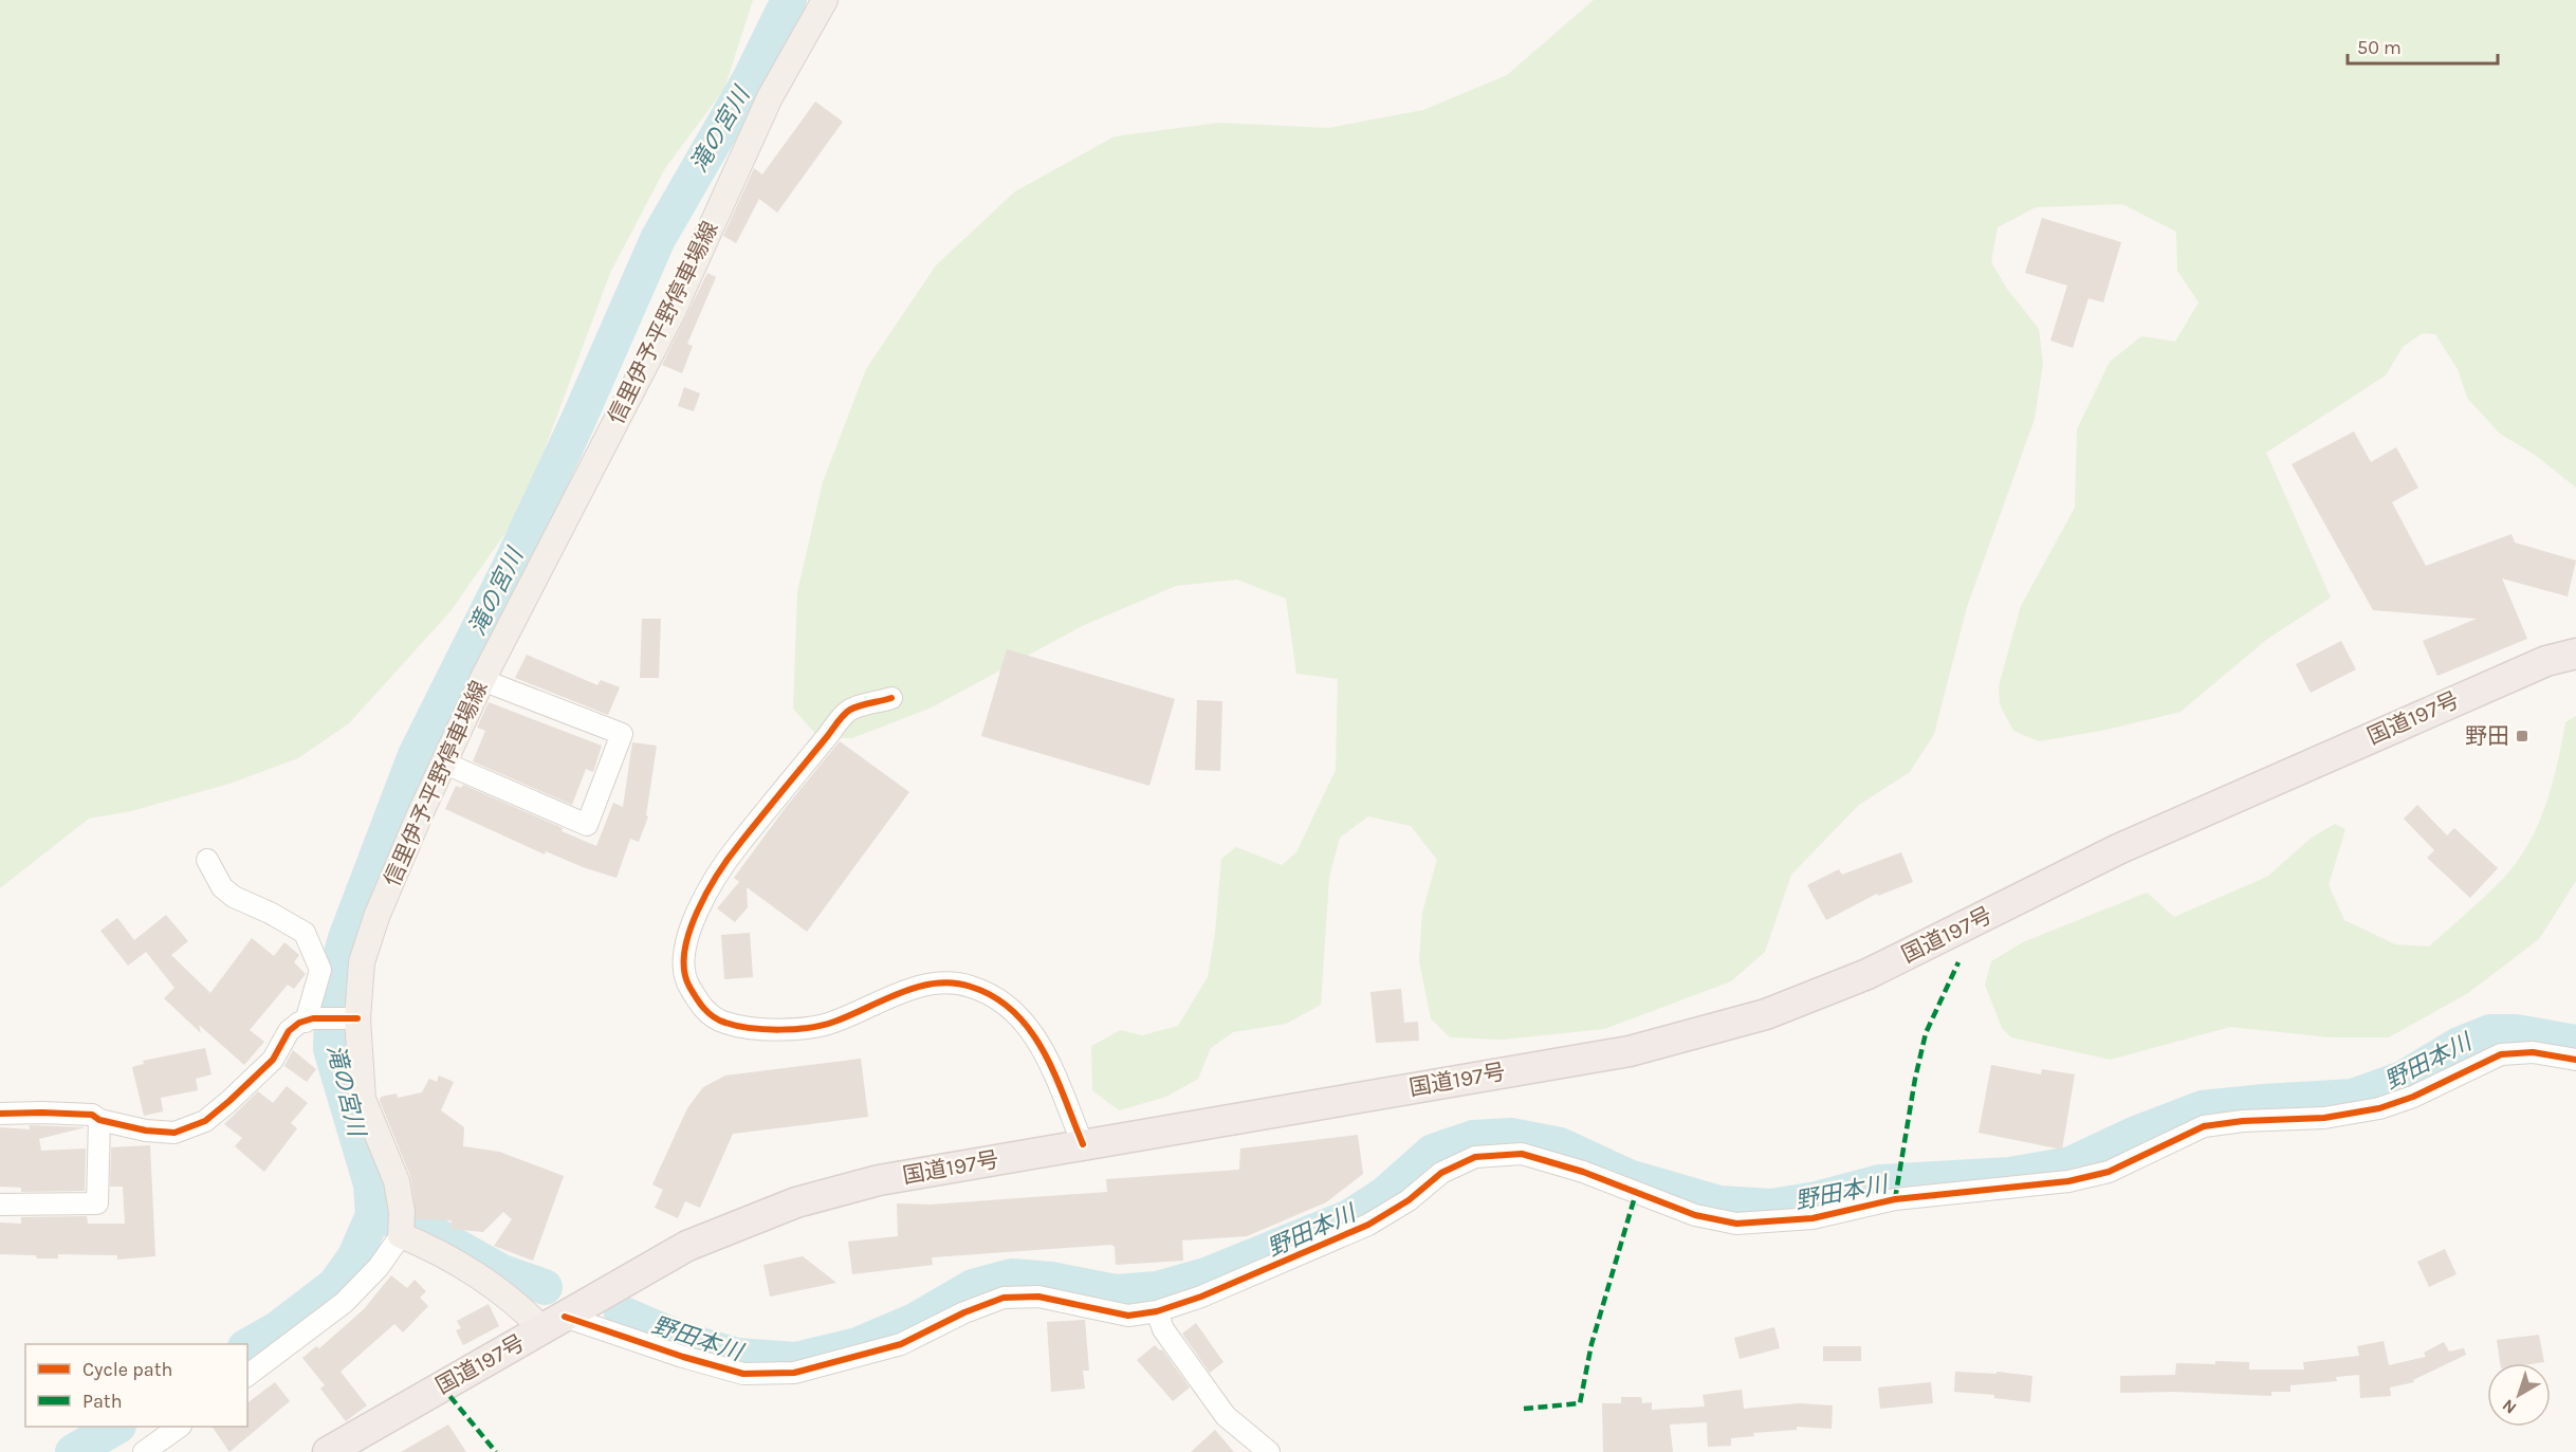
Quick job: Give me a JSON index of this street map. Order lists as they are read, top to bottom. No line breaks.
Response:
{"streets":{"highway":["国道197号"],"main road":["信里伊予平野停車場線"]},"water":["滝の宮川","野田本川"],"places":{"transit":["野田"]},"legend":["Cycle path","Path"],"scale_bar":"50 m","north":"bottom left"}
